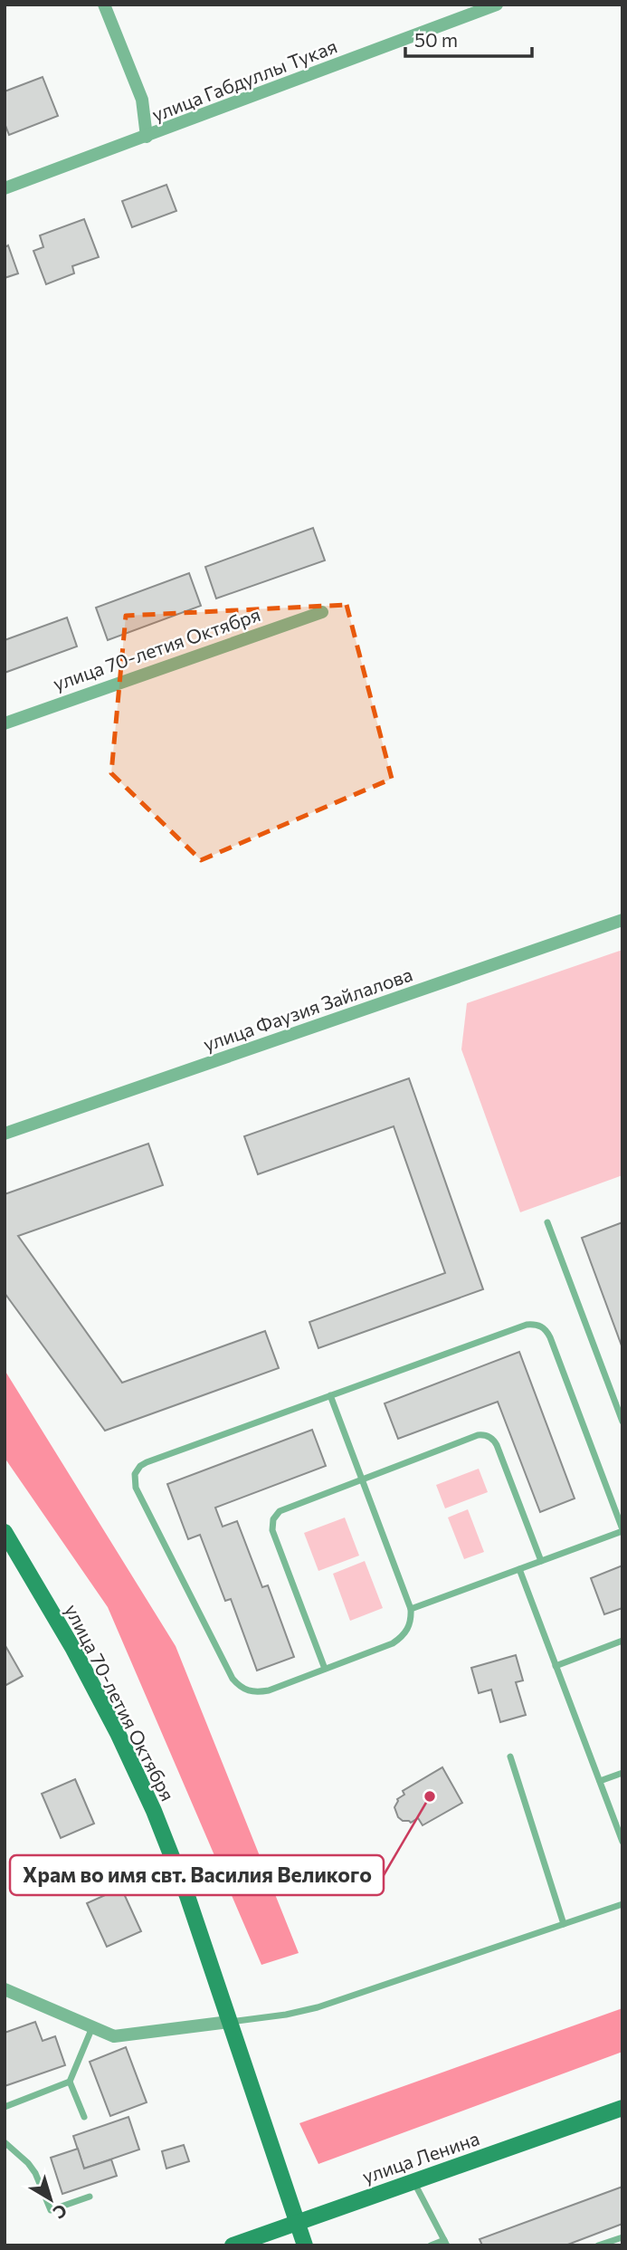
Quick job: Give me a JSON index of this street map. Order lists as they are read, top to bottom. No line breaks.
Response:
{"streets":{"main road":["улица 70-летия Октября","улица Ленина"],"street":["улица Габдуллы Тукая","улица Фаузия Зайлалова"]},"crossings":[["улица 70-летия Октября","улица Ленина"]],"places":["Храм во имя свт. Василия Великого"],"scale_bar":"50 m","north":"bottom right"}
